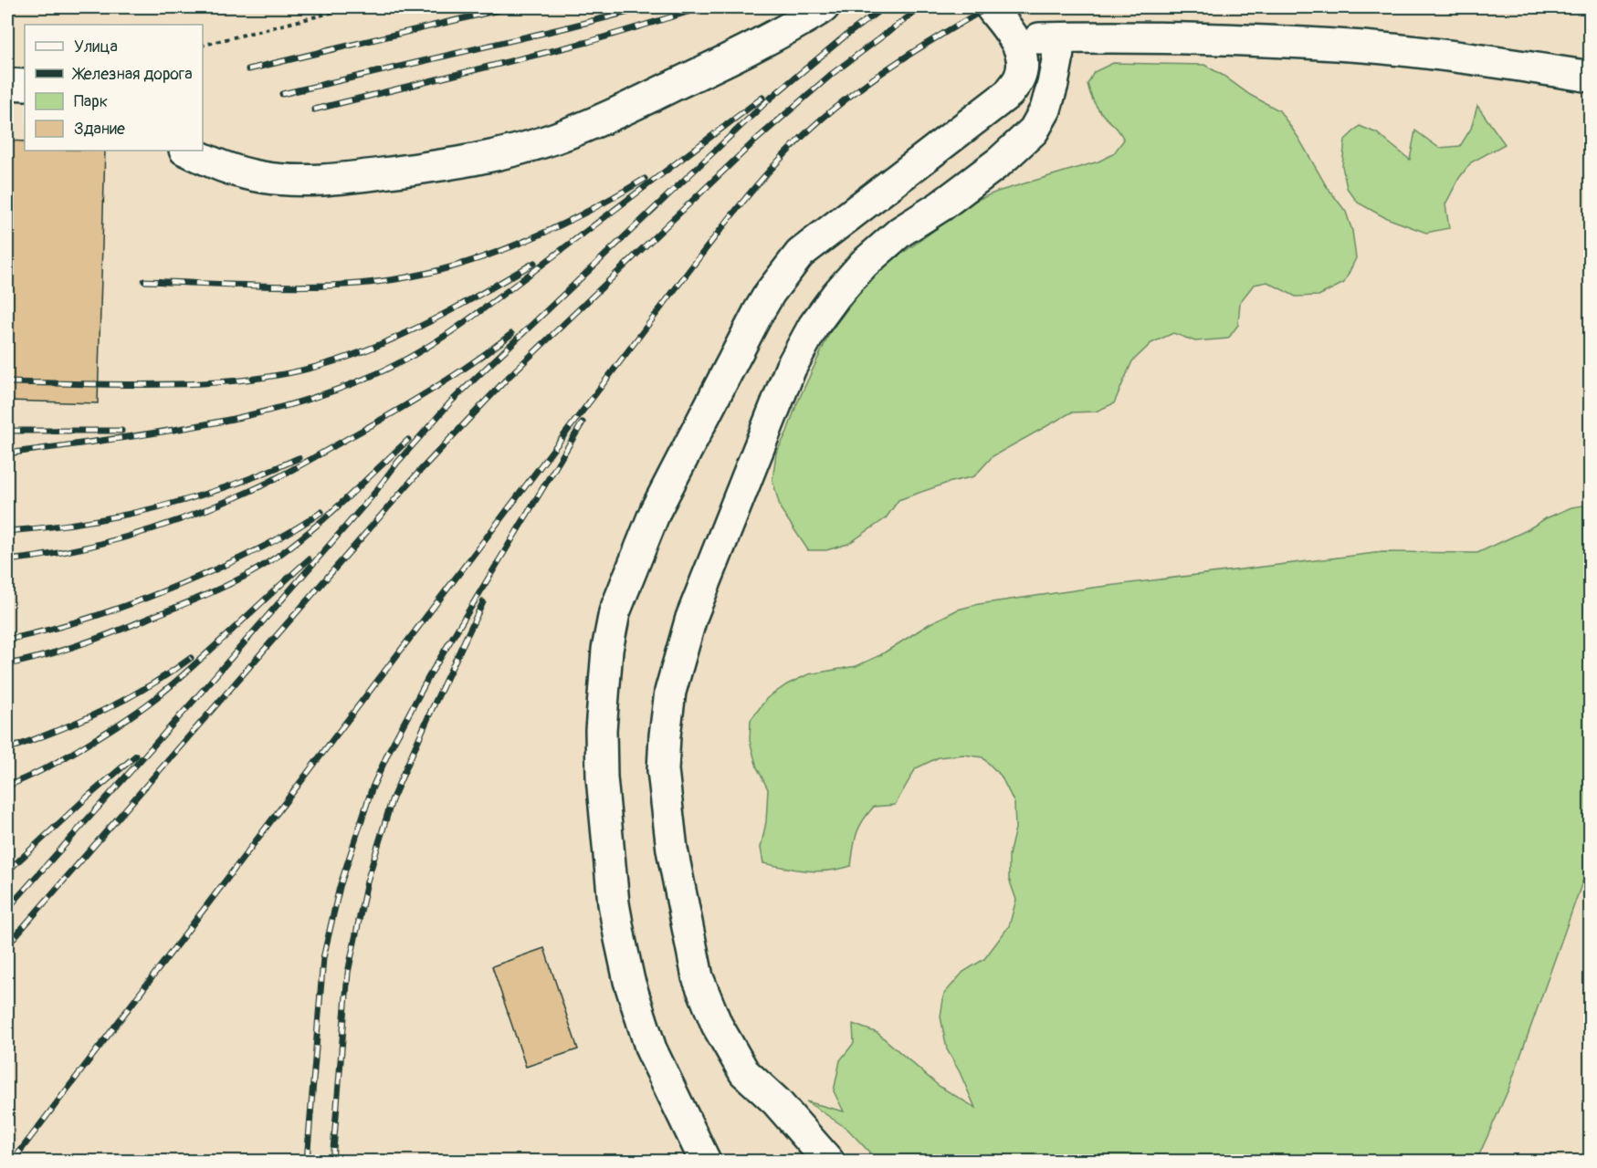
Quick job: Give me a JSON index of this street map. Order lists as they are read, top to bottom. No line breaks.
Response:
{"legend":["Улица","Железная дорога","Парк","Здание"]}
